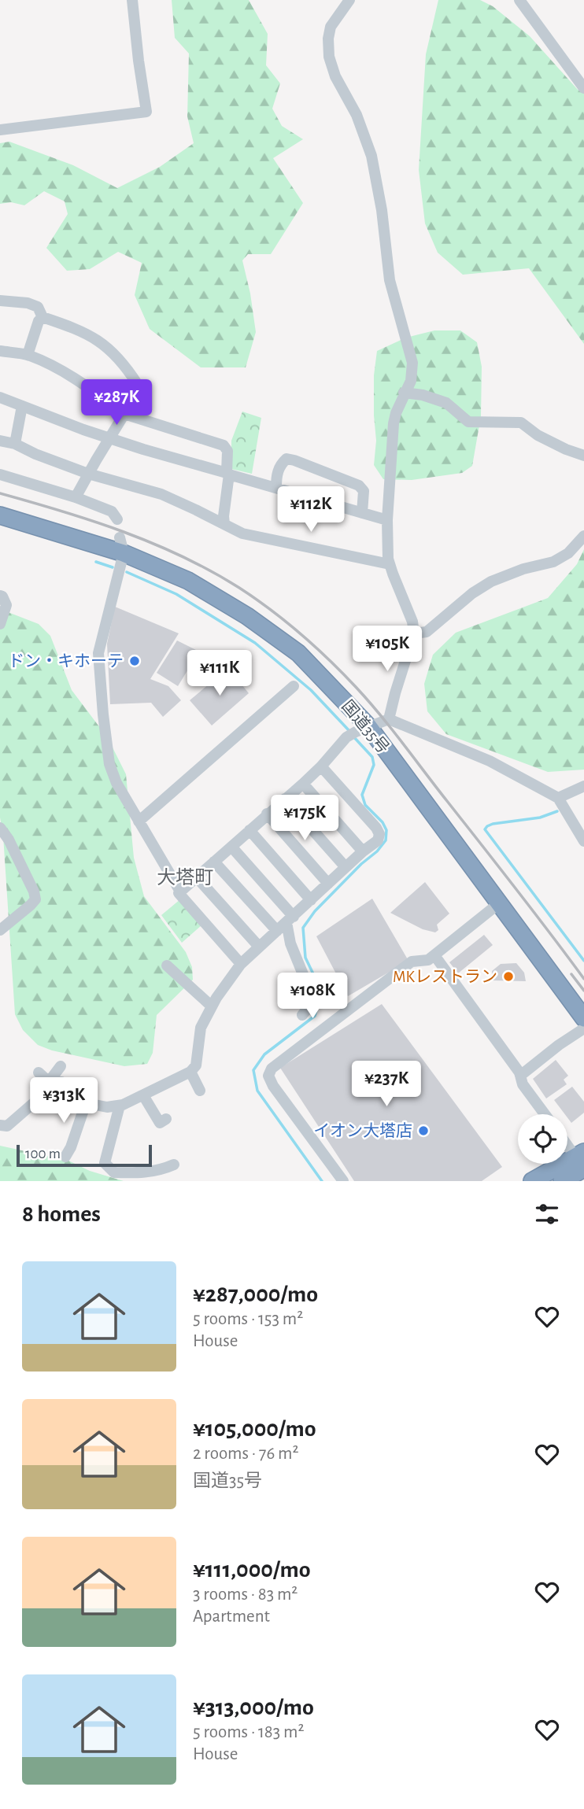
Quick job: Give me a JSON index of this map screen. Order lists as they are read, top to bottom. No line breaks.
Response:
{"streets":{"highway":["国道35号"]},"districts":["大塔町"],"places":["ドン・キホーテ","MKレストラン","イオン大塔店"],"scale_bar":"100 m","page":{"price":["¥287K","¥112K","¥105K","¥111K","¥175K","¥108K","¥237K","¥313K"],"scale":"100 m","heading":"8 homes","list":[{"name":"¥287,000/mo","note":"5 rooms · 153 m² · House"},{"name":"¥105,000/mo","note":"2 rooms · 76 m² · 国道35号"},{"name":"¥111,000/mo","note":"3 rooms · 83 m² · Apartment"},{"name":"¥313,000/mo","note":"5 rooms · 183 m² · House"}]}}
